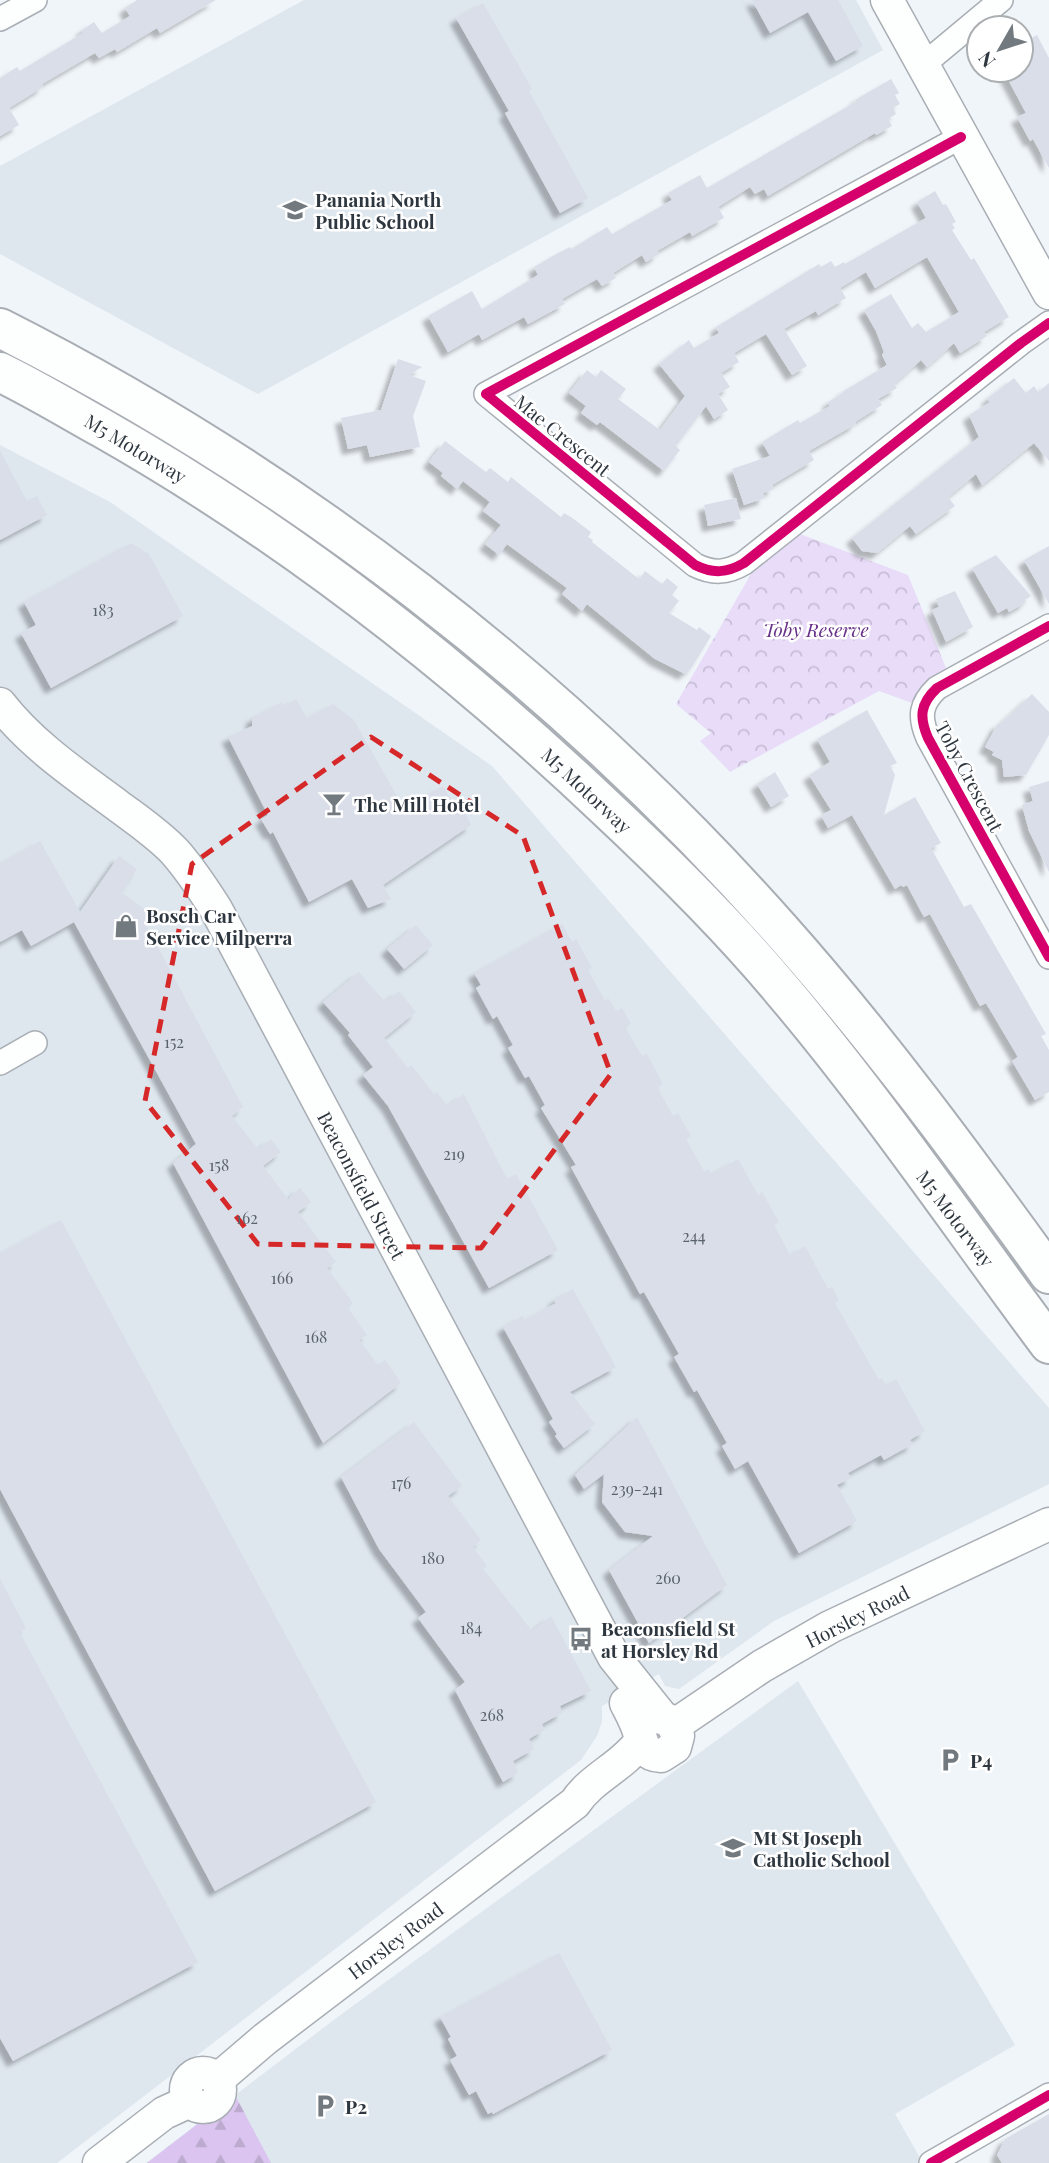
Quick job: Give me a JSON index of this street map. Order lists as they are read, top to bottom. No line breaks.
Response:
{"streets":{"highway":["M5 Motorway"],"main road":["Beaconsfield Street","Horsley Road"],"street":["Mae Crescent","Toby Crescent"]},"crossings":[["Beaconsfield Street","Horsley Road"]],"parks":["Toby Reserve"],"places":{"school or university":["Panania North Public School","Mt St Joseph Catholic School"],"bar":["The Mill Hotel"],"shop":["Bosch Car Service Milperra"],"bus stop":["Beaconsfield St at Horsley Rd"],"parking":["P4","P2"]},"house_numbers":["183","152","219","158","162","244","166","168","176","239-241","180","260","184","268"],"north":"bottom left"}
